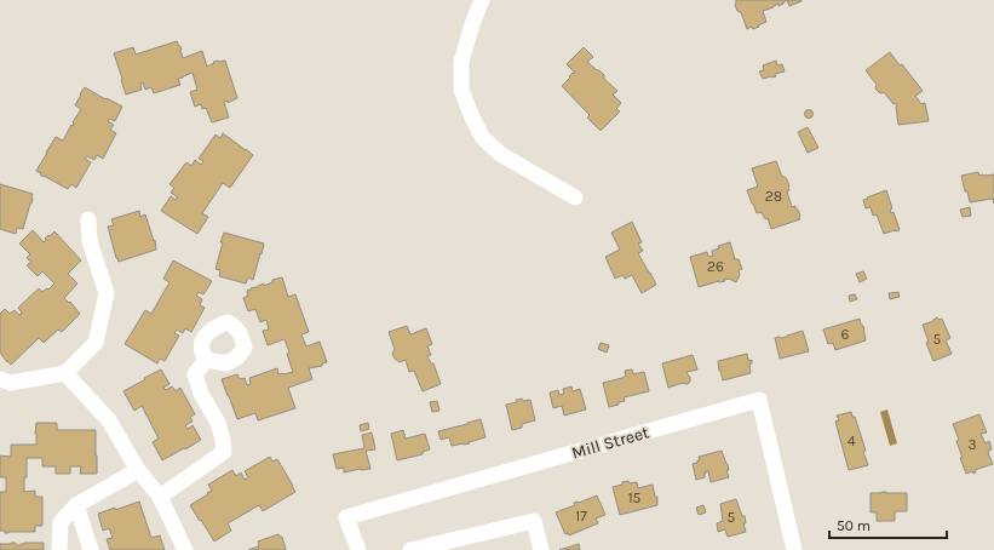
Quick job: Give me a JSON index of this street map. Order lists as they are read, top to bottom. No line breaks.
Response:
{"streets":{"street":["Mill Street"]},"house_numbers":["28","26","6","5","4","3","15","17","5"],"scale_bar":"50 m"}
